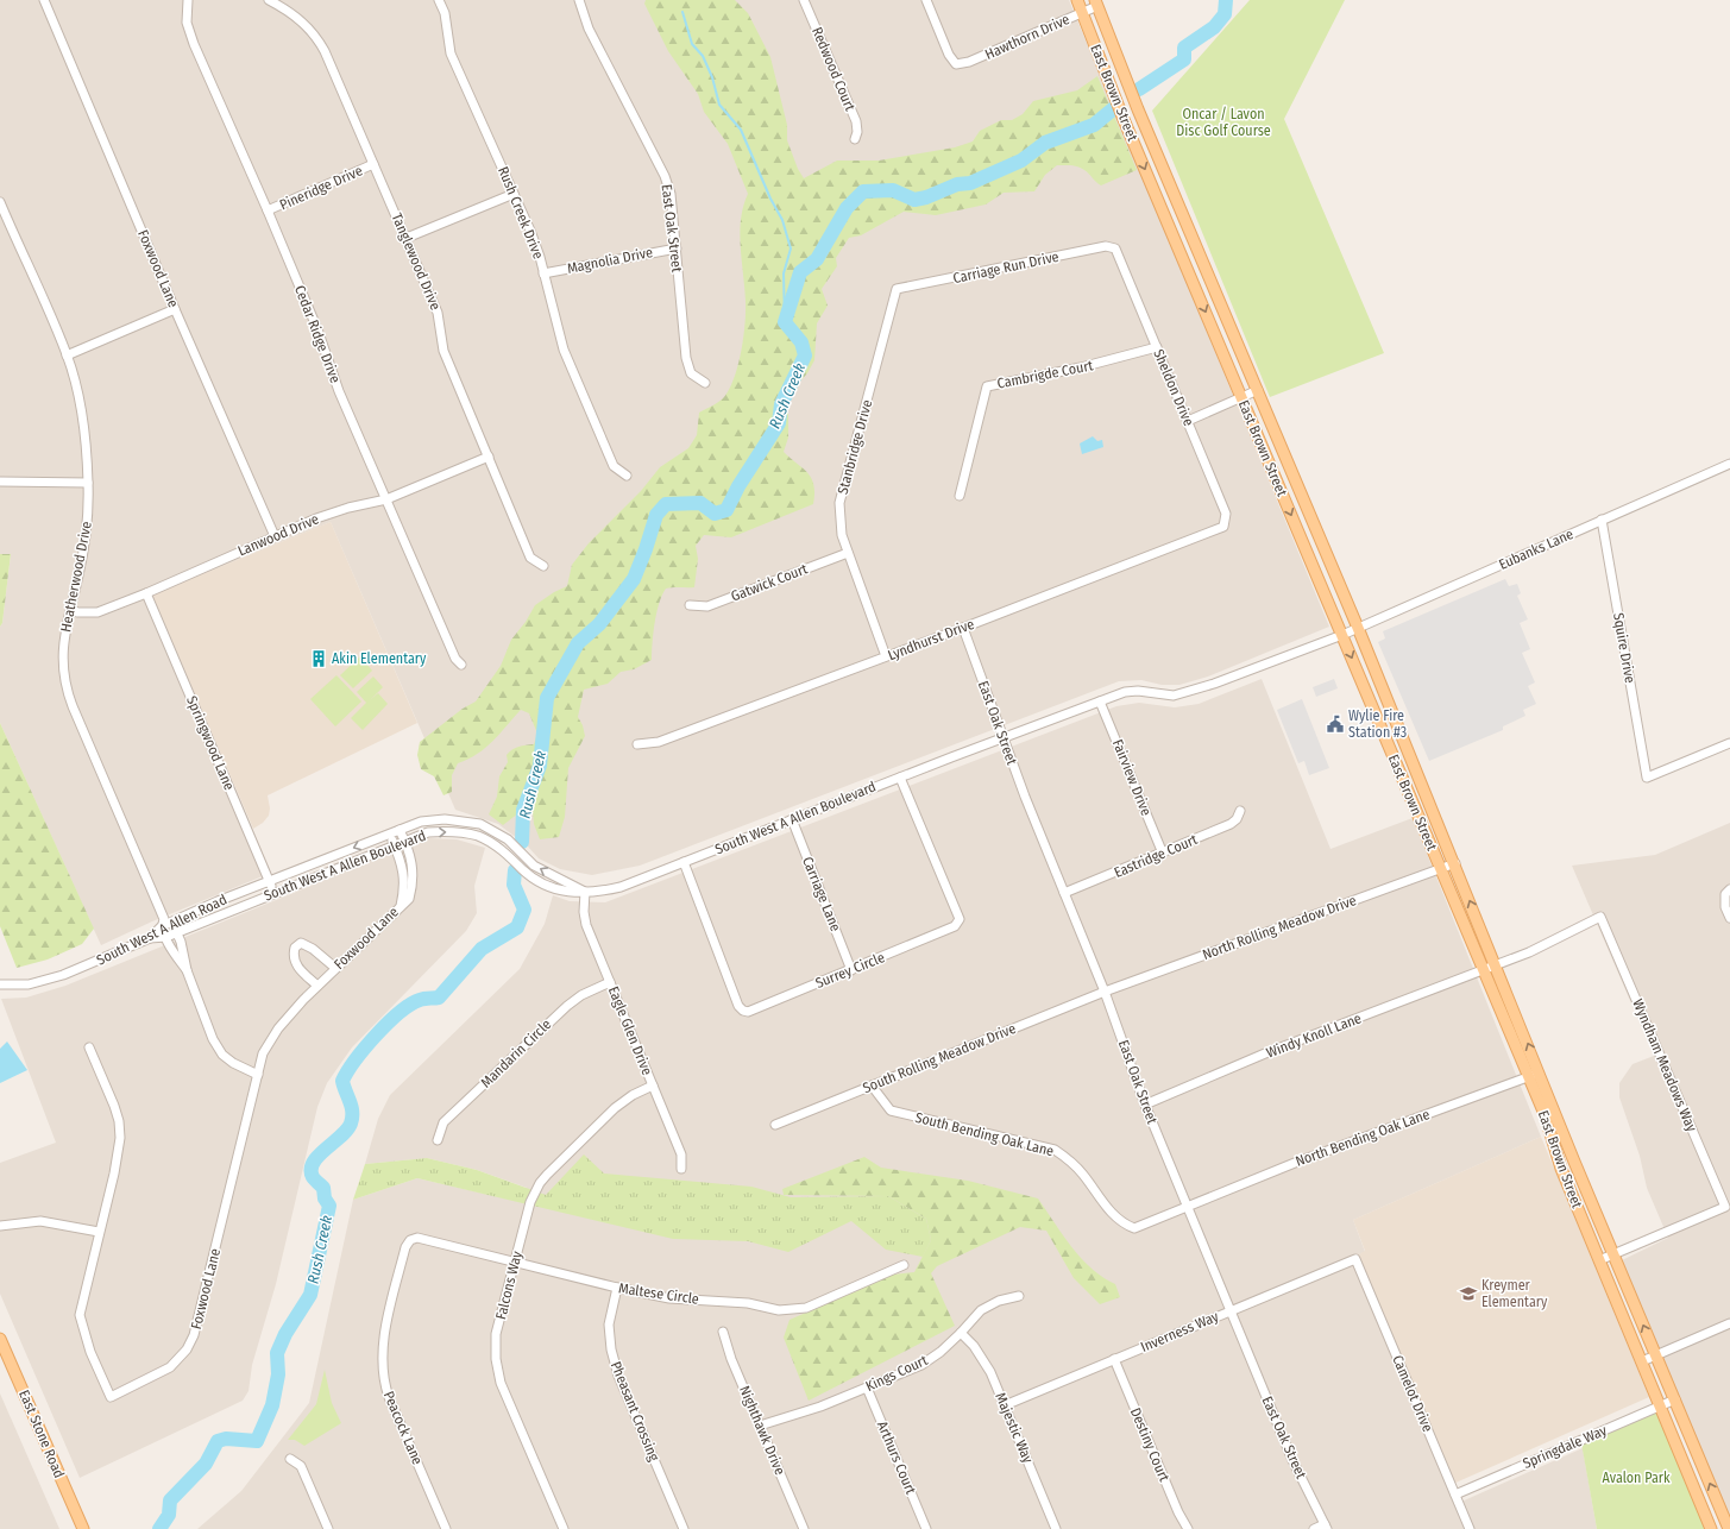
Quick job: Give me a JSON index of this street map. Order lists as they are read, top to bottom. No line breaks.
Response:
{"streets":{"main road":["East Brown Street","East Stone Road"],"street":["Hawthorn Drive","Redwood Court","Pineridge Drive","Rush Creek Drive","East Oak Street","Magnolia Drive","Tanglewood Drive","Carriage Run Drive","Foxwood Lane","Cedar Ridge Drive","Cambrigde Court","Sheldon Drive","Stanbridge Drive","Lanwood Drive","Eubanks Lane","Heatherwood Drive","Gatwick Court","Lyndhurst Drive","Squire Drive","Springwood Lane","Fairview Drive","South West A Allen Boulevard","Eastridge Court","Carriage Lane","North Rolling Meadow Drive","South West A Allen Road","Surrey Circle","Eagle Glen Drive","Windy Knoll Lane","Mandarin Circle","South Rolling Meadow Drive","Wyndham Meadows Way","South Bending Oak Lane","North Bending Oak Lane","Falcons Way","Maltese Circle","Inverness Way","Kings Court","Camelot Drive","Pheasant Crossing","Peacock Lane","Majestic Way","Nighthawk Drive","Destiny Court","Springdale Way","Arthurs Court"]},"crossings":[["Hawthorn Drive","East Brown Street"],["East Brown Street","Eubanks Lane"],["East Brown Street","North Rolling Meadow Drive"],["East Brown Street","Windy Knoll Lane"],["East Brown Street","Wyndham Meadows Way"],["East Brown Street","North Bending Oak Lane"],["East Brown Street","Springdale Way"],["Pineridge Drive","Tanglewood Drive"],["Pineridge Drive","Cedar Ridge Drive"],["Rush Creek Drive","Magnolia Drive"],["East Oak Street","Magnolia Drive"],["East Oak Street","Lyndhurst Drive"],["East Oak Street","South West A Allen Boulevard"],["East Oak Street","Eastridge Court"],["East Oak Street","North Rolling Meadow Drive"],["East Oak Street","Windy Knoll Lane"],["East Oak Street","South Rolling Meadow Drive"],["East Oak Street","South Bending Oak Lane"],["East Oak Street","North Bending Oak Lane"],["East Oak Street","Inverness Way"],["Tanglewood Drive","Lanwood Drive"],["Carriage Run Drive","Sheldon Drive"],["Carriage Run Drive","Stanbridge Drive"],["Foxwood Lane","Lanwood Drive"],["Foxwood Lane","Heatherwood Drive"],["Foxwood Lane","South West A Allen Boulevard"],["Foxwood Lane","South West A Allen Road"],["Cedar Ridge Drive","Lanwood Drive"],["Cambrigde Court","Sheldon Drive"],["Sheldon Drive","Lyndhurst Drive"],["Stanbridge Drive","Gatwick Court"],["Stanbridge Drive","Lyndhurst Drive"],["Lanwood Drive","Heatherwood Drive"],["Lanwood Drive","Springwood Lane"],["Eubanks Lane","Squire Drive"],["Eubanks Lane","Fairview Drive"],["Eubanks Lane","South West A Allen Boulevard"],["Heatherwood Drive","South West A Allen Boulevard"],["Heatherwood Drive","South West A Allen Road"],["Springwood Lane","South West A Allen Boulevard"],["Springwood Lane","South West A Allen Road"],["Fairview Drive","South West A Allen Boulevard"],["Fairview Drive","Eastridge Court"],["South West A Allen Boulevard","Carriage Lane"],["South West A Allen Boulevard","South West A Allen Road"],["South West A Allen Boulevard","Surrey Circle"],["South West A Allen Boulevard","Eagle Glen Drive"],["Carriage Lane","Surrey Circle"],["North Rolling Meadow Drive","South Rolling Meadow Drive"],["Eagle Glen Drive","Mandarin Circle"],["Eagle Glen Drive","Falcons Way"],["Windy Knoll Lane","Wyndham Meadows Way"],["South Rolling Meadow Drive","South Bending Oak Lane"],["South Bending Oak Lane","North Bending Oak Lane"],["Falcons Way","Maltese Circle"],["Maltese Circle","Pheasant Crossing"],["Maltese Circle","Peacock Lane"],["Inverness Way","Camelot Drive"],["Inverness Way","Majestic Way"],["Inverness Way","Destiny Court"],["Kings Court","Majestic Way"],["Kings Court","Nighthawk Drive"],["Kings Court","Arthurs Court"],["Camelot Drive","Springdale Way"]],"water":["Rush Creek"],"parks":["Oncar / Lavon Disc Golf Course","Avalon Park"],"places":{"building":["Akin Elementary"],"public building":["Wylie Fire Station #3"],"school or university":["Kreymer Elementary"]}}
